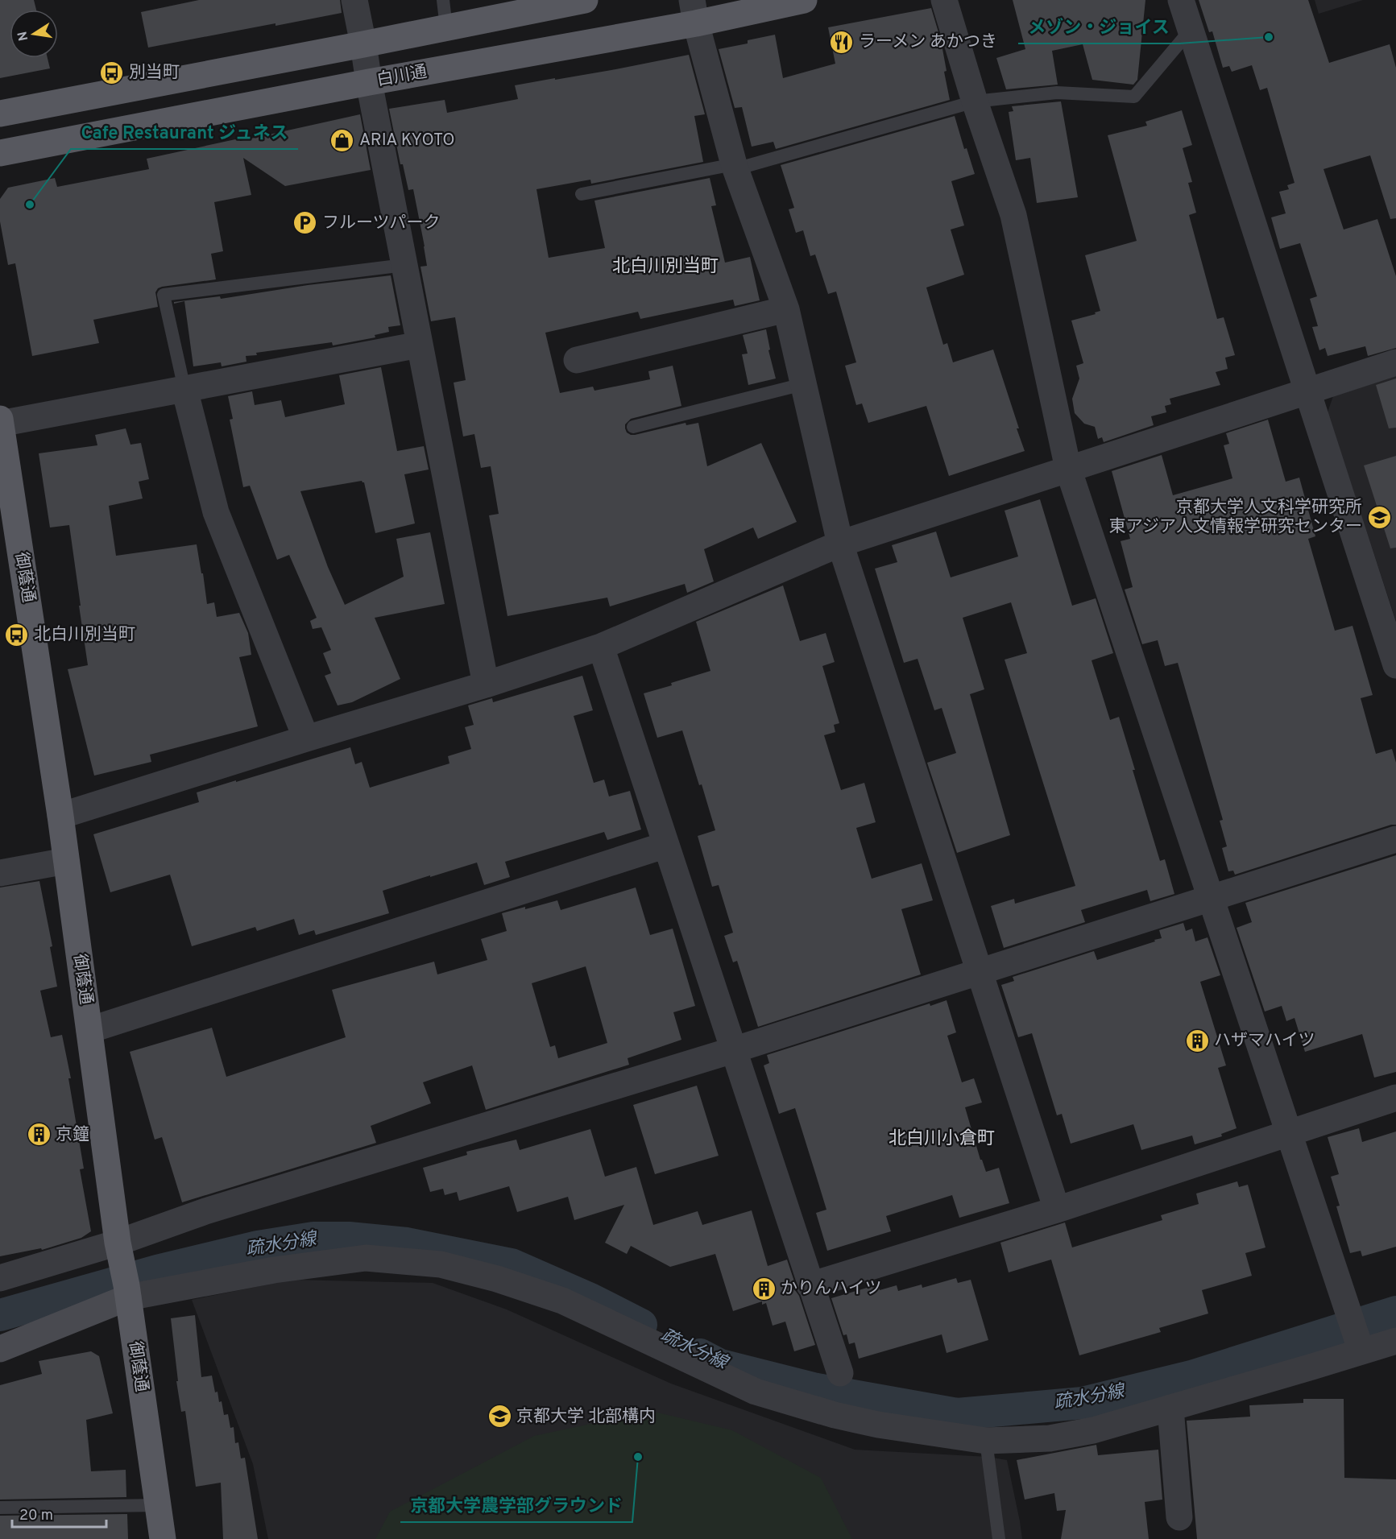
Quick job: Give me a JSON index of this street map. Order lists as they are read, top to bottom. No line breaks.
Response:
{"streets":{"main road":["白川通","御蔭通"]},"districts":["北白川別当町","北白川小倉町"],"water":["疏水分線"],"places":{"other":["メゾン・ジョイス","Cafe Restaurant ジュネス","京都大学農学部グラウンド"],"restaurant":["ラーメン あかつき"],"bus stop":["別当町","北白川別当町"],"shop":["ARIA KYOTO"],"parking":["フルーツパーク"],"school or university":["京都大学人文科学研究所 東アジア人文情報学研究センター","京都大学 北部構内"],"building":["ハザマハイツ","京鐘","かりんハイツ"]},"scale_bar":"20 m","north":"left"}
